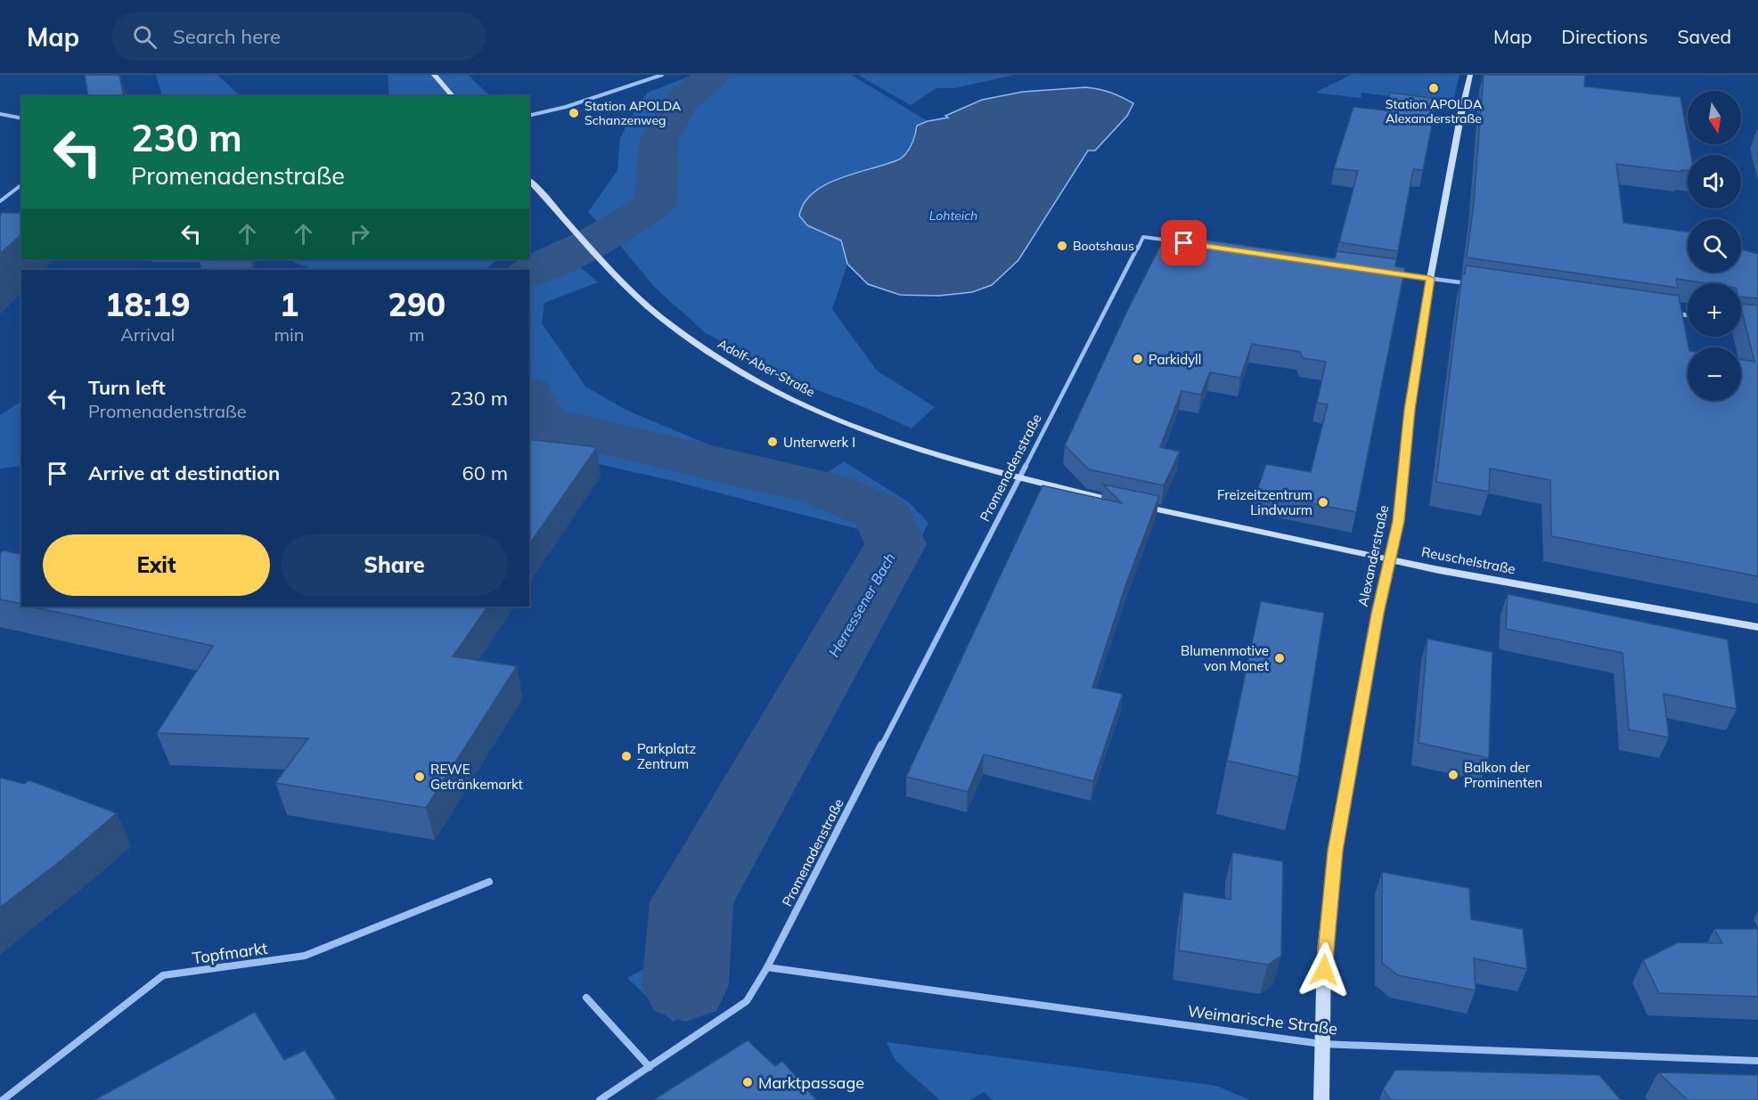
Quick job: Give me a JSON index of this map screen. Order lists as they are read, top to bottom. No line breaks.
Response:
{"streets":{"main road":["Adolf-Aber-Straße","Alexanderstraße","Reuschelstraße"],"street":["Promenadenstraße","Topfmarkt","Weimarische Straße"]},"crossings":[["Adolf-Aber-Straße","Promenadenstraße"],["Adolf-Aber-Straße","Reuschelstraße"],["Promenadenstraße","Reuschelstraße"],["Promenadenstraße","Weimarische Straße"],["Alexanderstraße","Reuschelstraße"],["Alexanderstraße","Weimarische Straße"]],"water":["Lohteich","Herressener Bach"],"places":["Station APOLDA Alexanderstraße","Station APOLDA Schanzenweg","Bootshaus","Parkidyll","Unterwerk I","Freizeitzentrum Lindwurm","Blumenmotive von Monet","Parkplatz Zentrum","Balkon der Prominenten","REWE Getränkemarkt","Marktpassage"],"north":"bottom","page":{"header":"Map","search":"Search here","nav":["Map","Directions","Saved"],"map_buttons":["+","−"],"turn":["230 m","Promenadenstraße"],"eta":["18:19","Arrival","1","min","290","m"],"list":[{"name":"Turn left","note":"Promenadenstraße","value":"230 m"},{"name":"Arrive at destination","value":"60 m"}],"buttons":["Exit","Share"]}}
